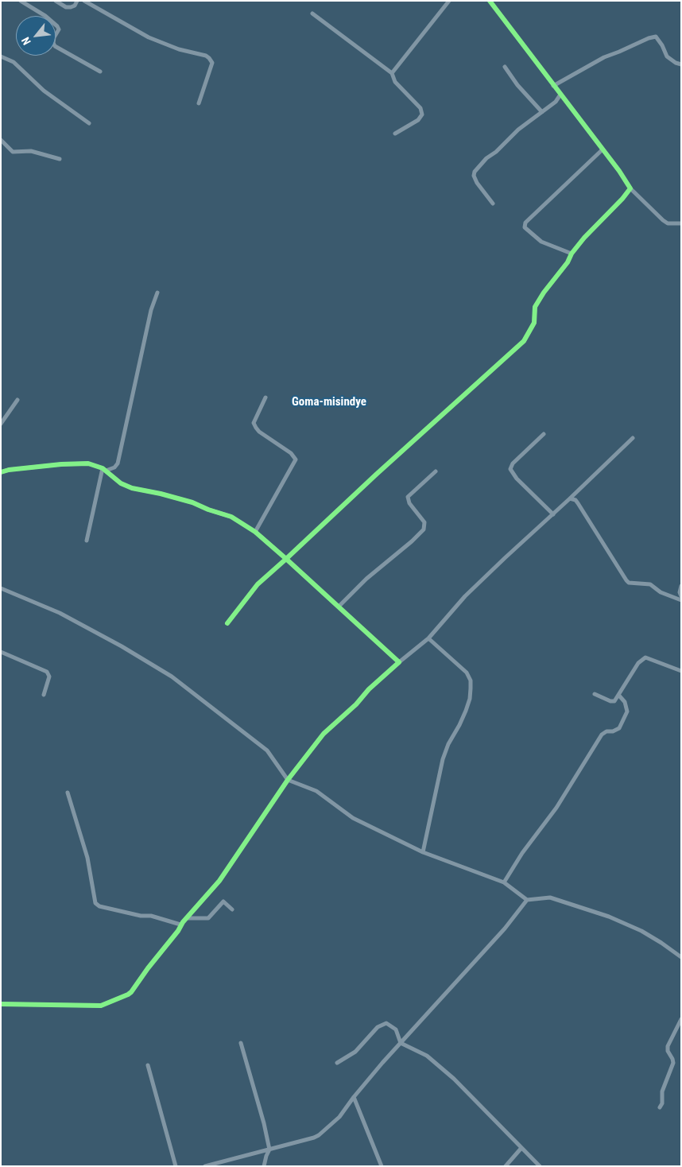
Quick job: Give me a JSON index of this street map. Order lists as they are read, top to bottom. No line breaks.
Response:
{"districts":["Goma-misindye"],"north":"bottom left"}
